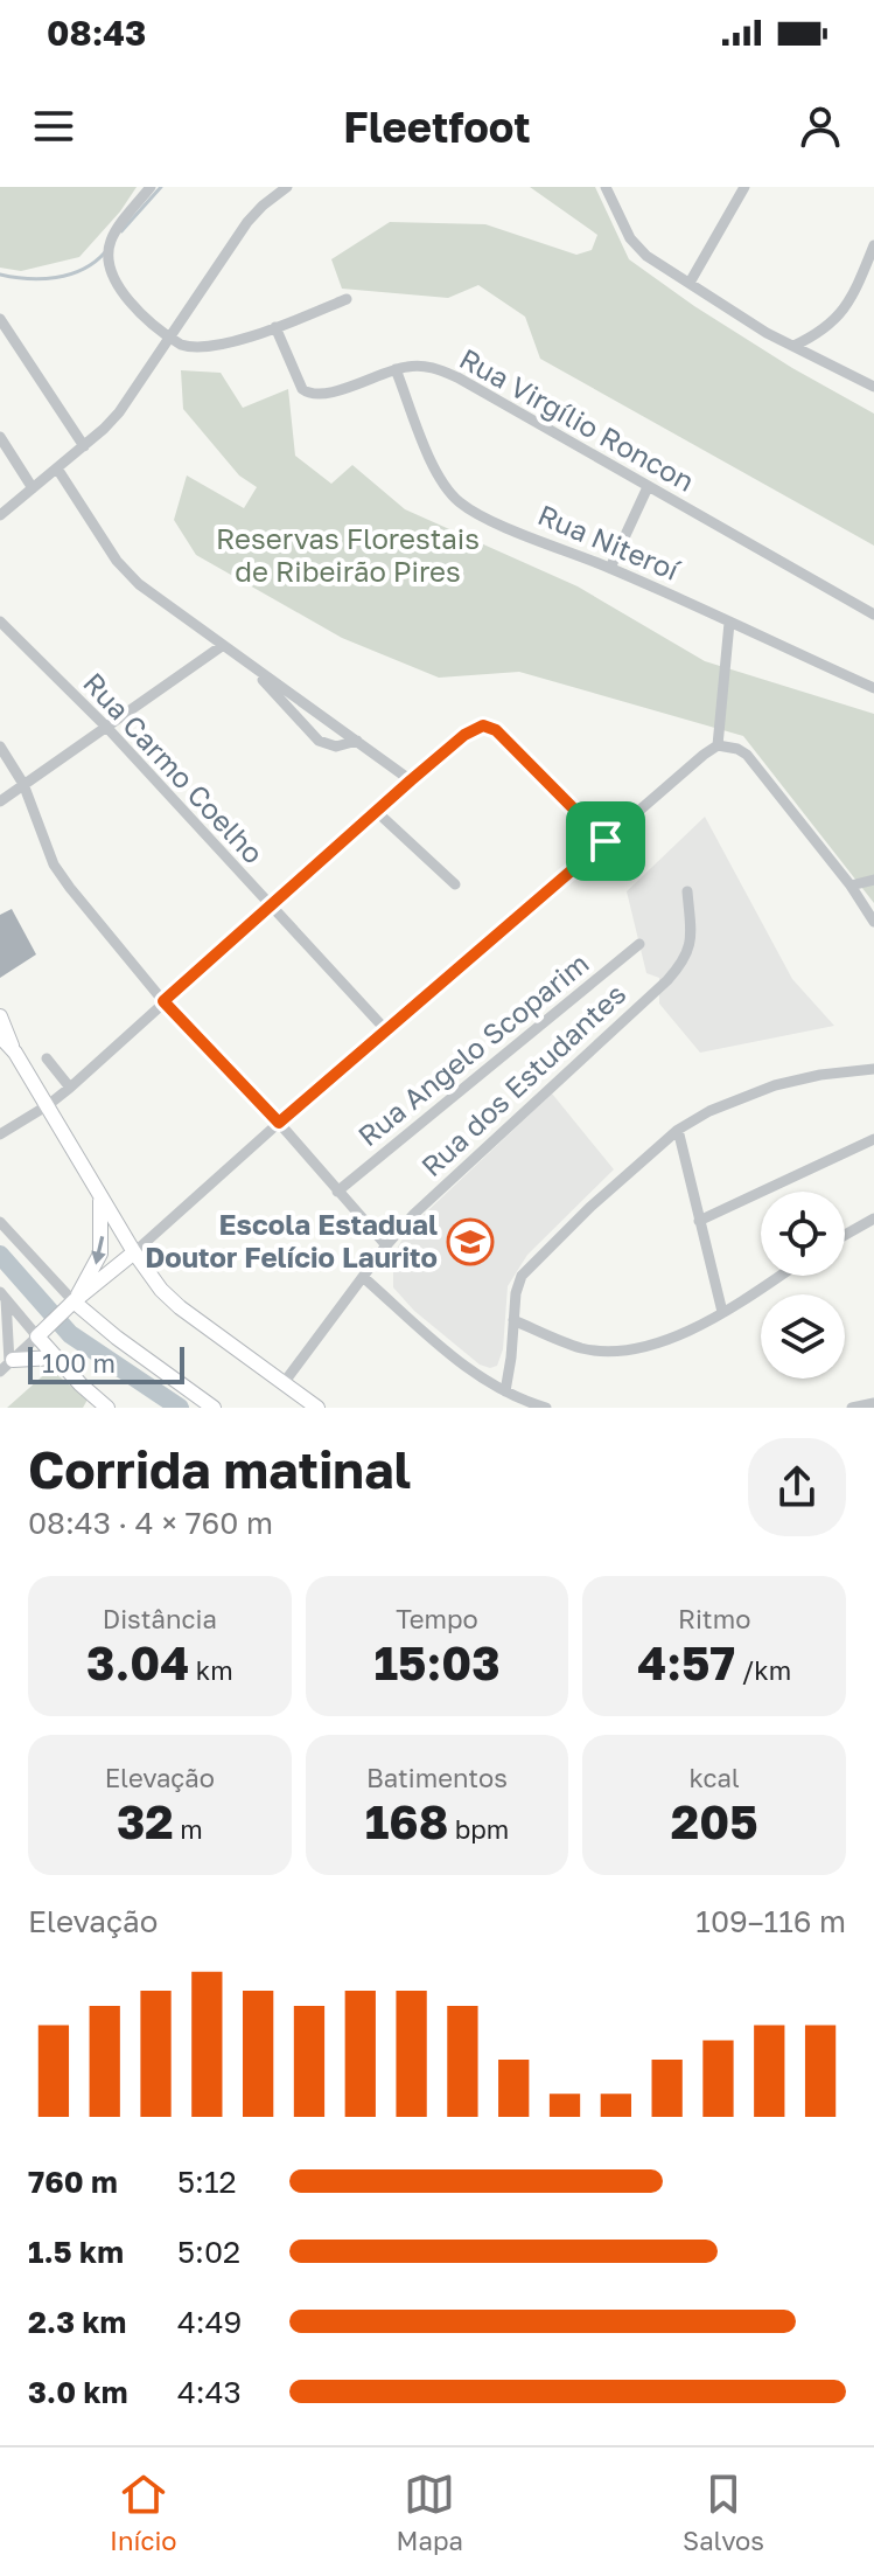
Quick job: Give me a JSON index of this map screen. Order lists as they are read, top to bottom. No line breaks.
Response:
{"streets":{"street":["Rua Virgílio Roncon","Rua Niteroí","Rua Carmo Coelho","Rua Angelo Scoparim","Rua dos Estudantes"]},"crossings":[["Rua Virgílio Roncon","Rua Niteroí"]],"parks":["Reservas Florestais de Ribeirão Pires"],"places":{"school or university":["Escola Estadual Doutor Felício Laurito"]},"scale_bar":"100 m","page":{"status":"08:43","header":"Fleetfoot","scale":"100 m","heading":["Corrida matinal","08:43 · 4 × 760 m"],"stats":[["Distância","3.04 km"],["Tempo","15:03"],["Ritmo","4:57 /km"],["Elevação","32 m"],["Batimentos","168 bpm"],["kcal","205"]],"chart":["Elevação","109–116 m"],"list":[{"name":"760 m","note":"5:12"},{"name":"1.5 km","note":"5:02"},{"name":"2.3 km","note":"4:49"},{"name":"3.0 km","note":"4:43"}],"tabs":["Início","Mapa","Salvos"]}}
